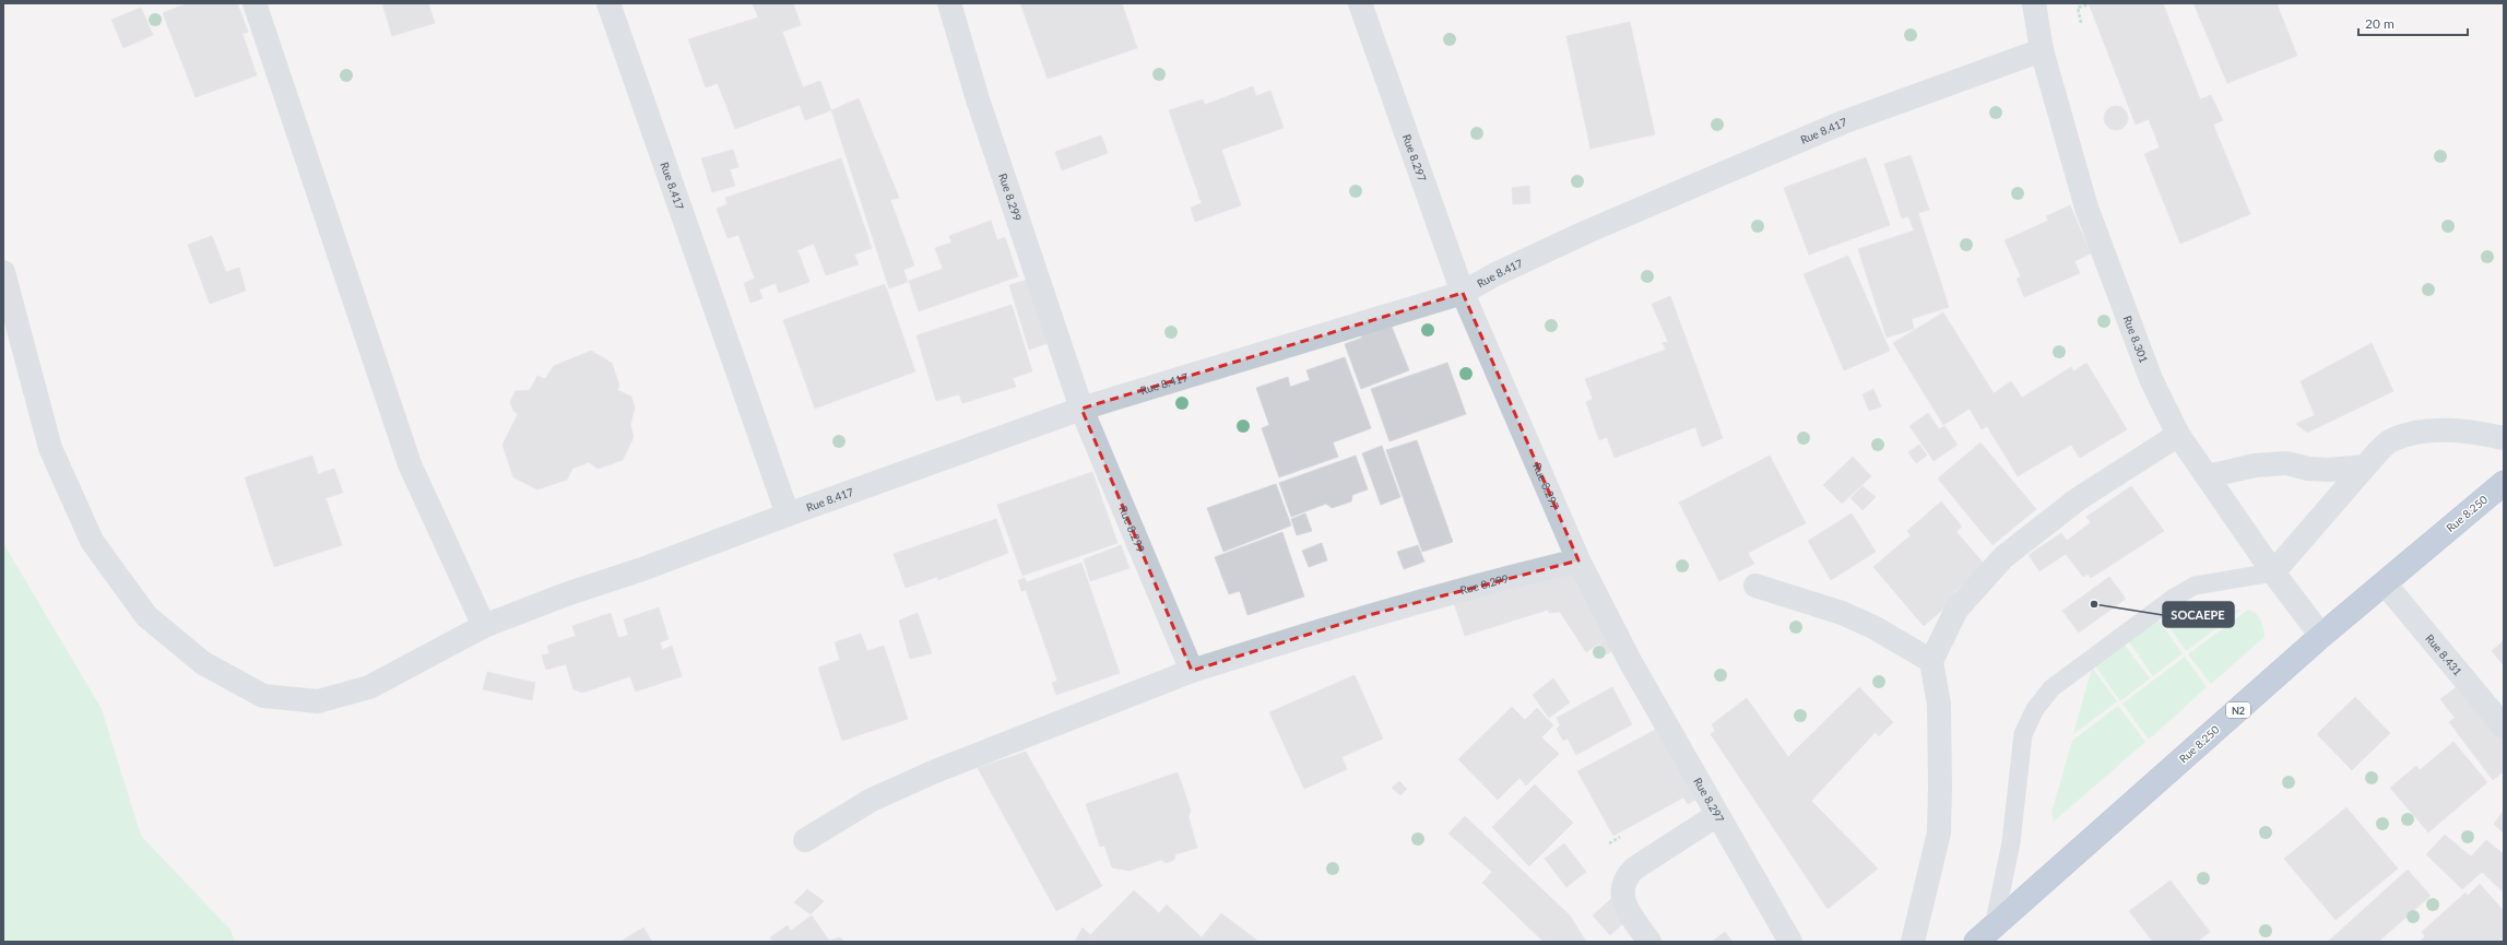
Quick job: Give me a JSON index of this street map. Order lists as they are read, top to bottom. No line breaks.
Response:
{"streets":{"highway":["Rue 8.250","N2"],"street":["Rue 8.417","Rue 8.297","Rue 8.299","Rue 8.301","Rue 8.431"]},"crossings":[["Rue 8.417","Rue 8.297"],["Rue 8.417","Rue 8.299"],["Rue 8.417","Rue 8.301"],["Rue 8.297","Rue 8.299"],["Rue 8.301","Rue 8.250"],["Rue 8.250","Rue 8.431"]],"places":["SOCAEPE"],"scale_bar":"20 m"}
